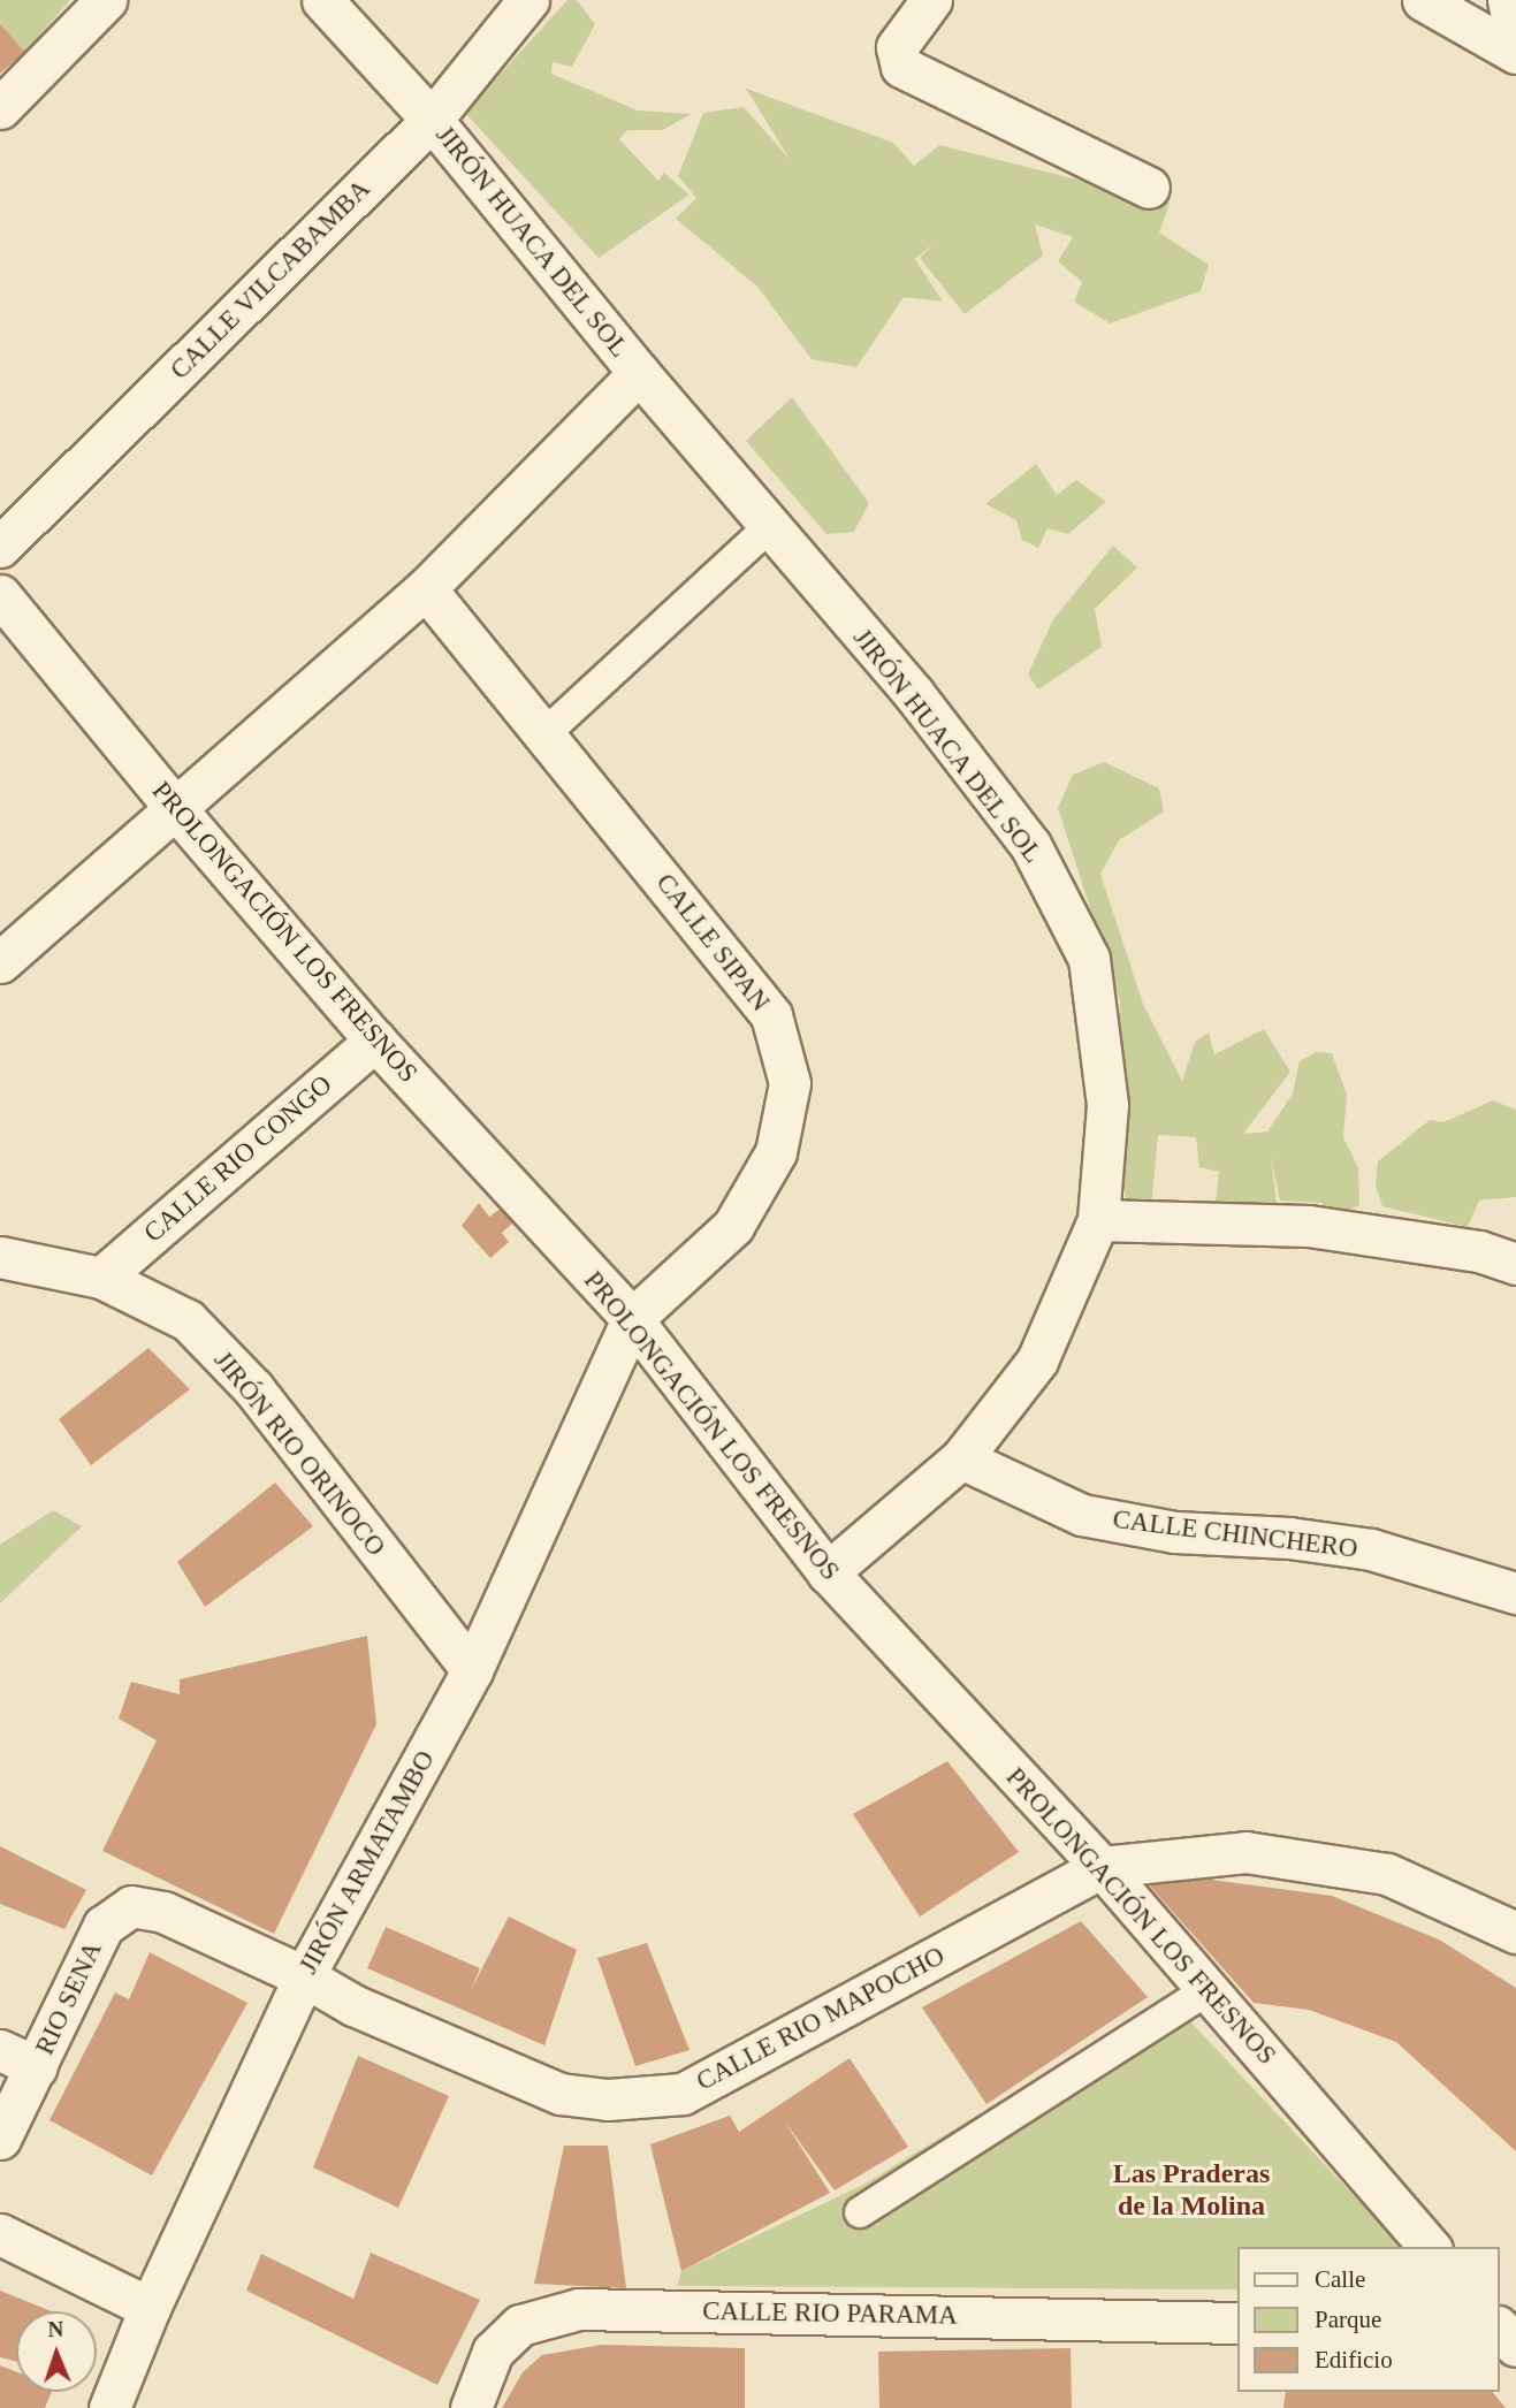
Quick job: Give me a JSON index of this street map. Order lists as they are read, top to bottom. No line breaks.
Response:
{"streets":{"street":["JIRÓN HUACA DEL SOL","CALLE VILCABAMBA","PROLONGACIÓN LOS FRESNOS","CALLE SIPAN","CALLE RIO CONGO","JIRÓN RIO ORINOCO","CALLE CHINCHERO","JIRÓN ARMATAMBO","RIO SENA","CALLE RIO MAPOCHO","CALLE RIO PARAMA"]},"crossings":[["JIRÓN HUACA DEL SOL","CALLE VILCABAMBA"],["JIRÓN HUACA DEL SOL","PROLONGACIÓN LOS FRESNOS"],["JIRÓN HUACA DEL SOL","CALLE CHINCHERO"],["PROLONGACIÓN LOS FRESNOS","CALLE SIPAN"],["PROLONGACIÓN LOS FRESNOS","CALLE RIO CONGO"],["PROLONGACIÓN LOS FRESNOS","JIRÓN ARMATAMBO"],["PROLONGACIÓN LOS FRESNOS","CALLE RIO MAPOCHO"],["CALLE SIPAN","JIRÓN ARMATAMBO"],["CALLE RIO CONGO","JIRÓN RIO ORINOCO"],["JIRÓN RIO ORINOCO","JIRÓN ARMATAMBO"],["JIRÓN ARMATAMBO","RIO SENA"],["JIRÓN ARMATAMBO","CALLE RIO MAPOCHO"],["RIO SENA","CALLE RIO MAPOCHO"]],"districts":["Las Praderas de la Molina"],"legend":["Calle","Parque","Edificio"],"north":"top"}
